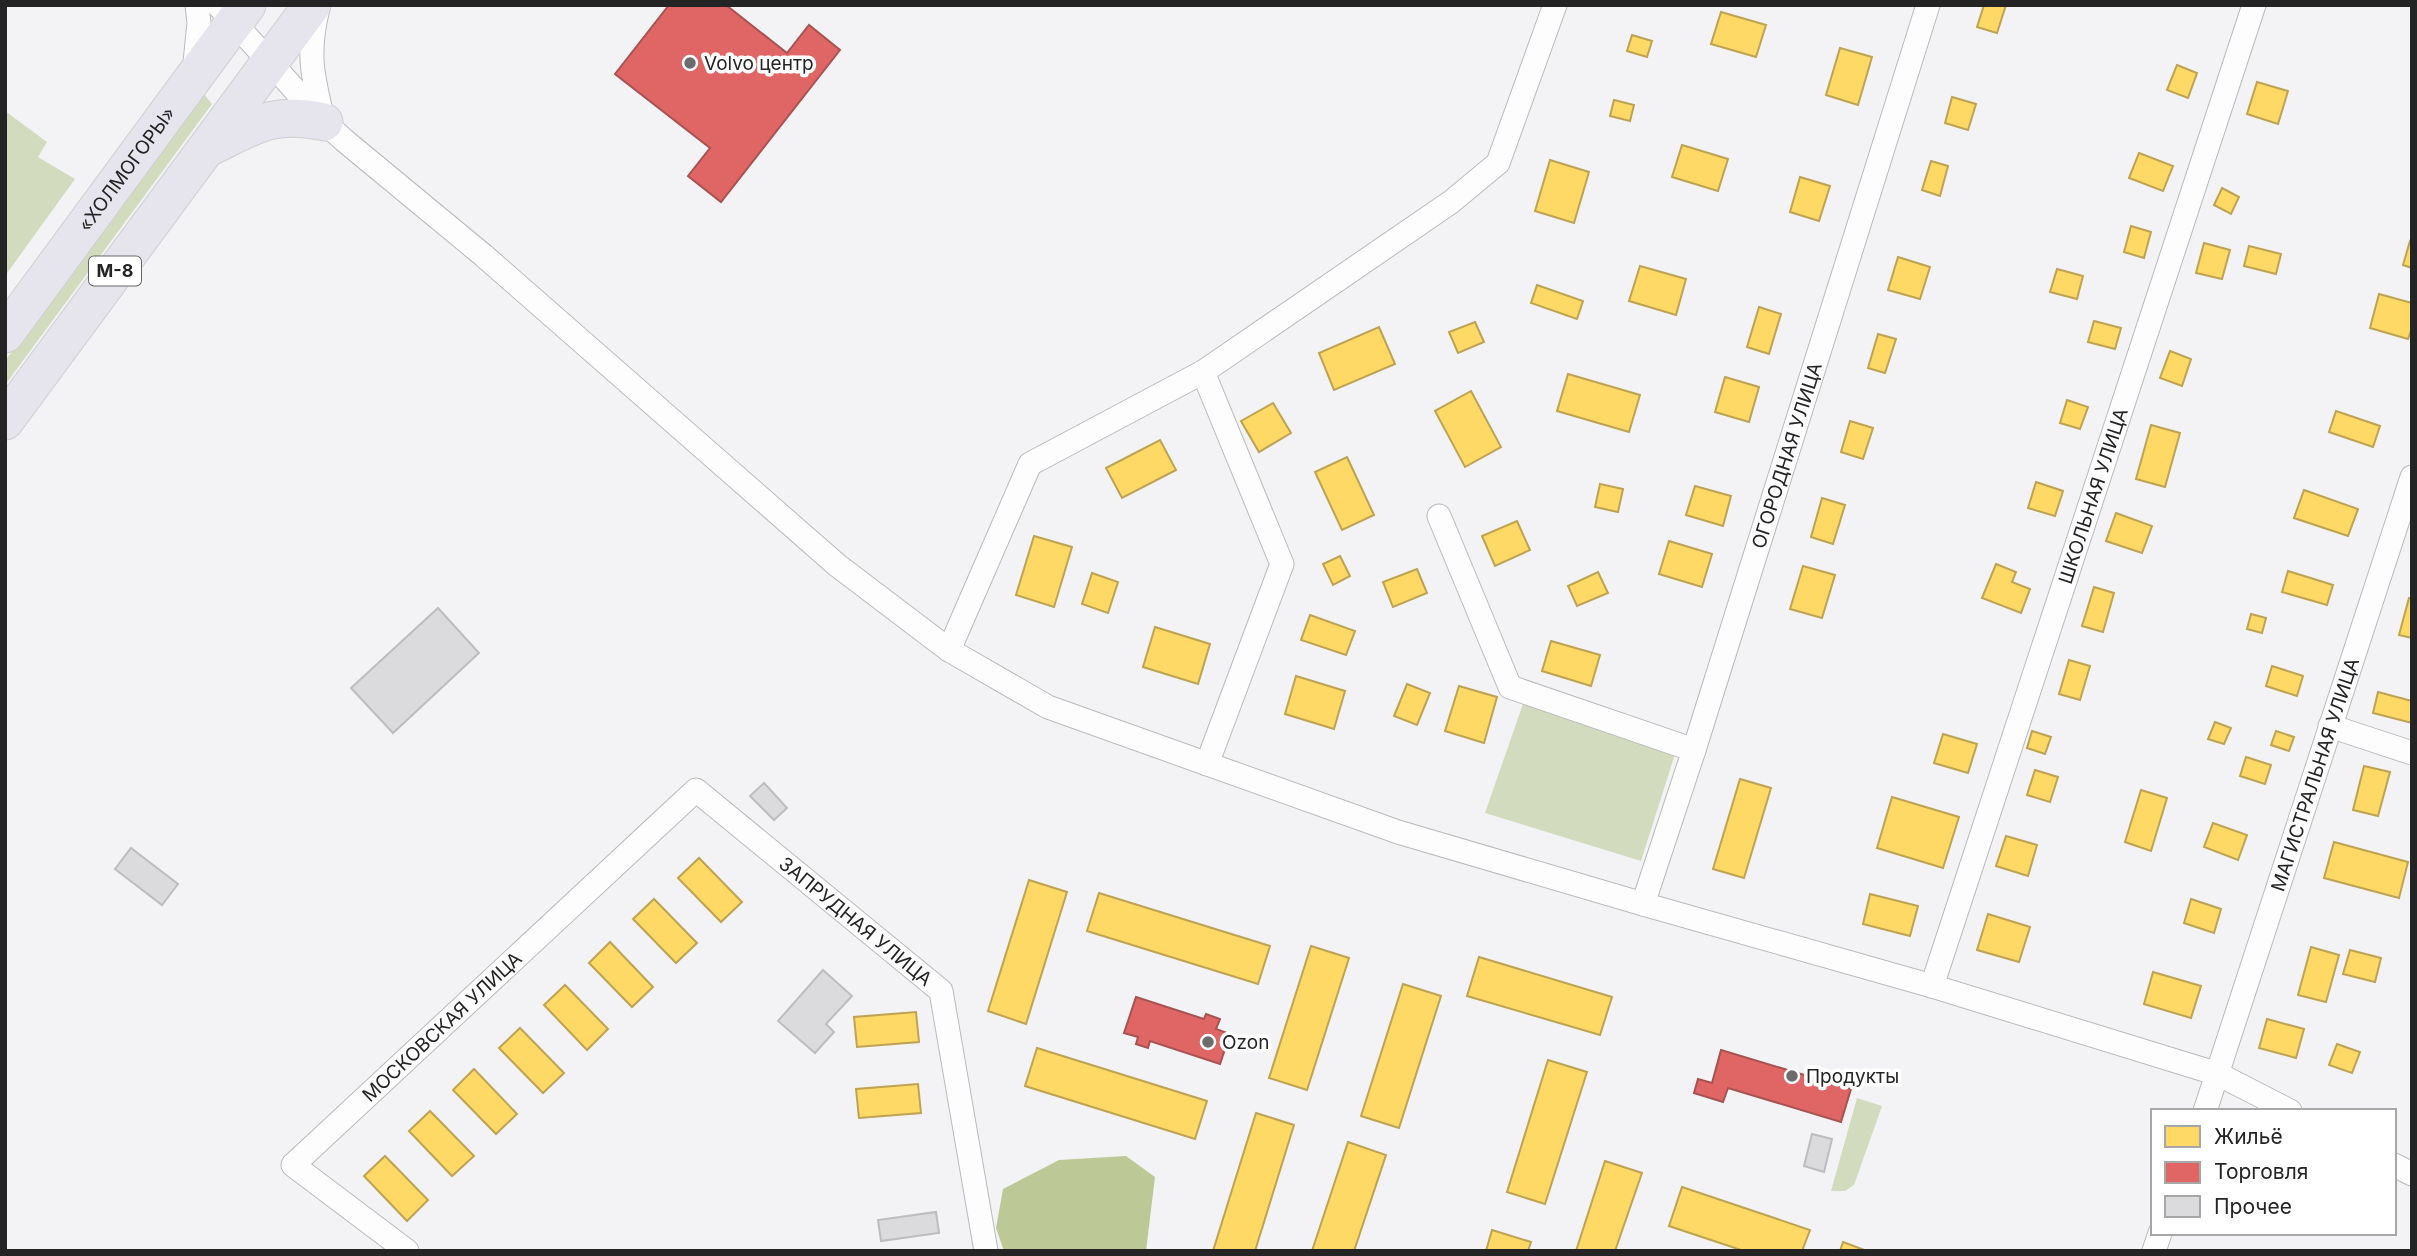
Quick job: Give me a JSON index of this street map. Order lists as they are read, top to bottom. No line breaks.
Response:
{"streets":{"highway":["«ХОЛМОГОРЫ»","М-8"],"street":["ОГОРОДНАЯ УЛИЦА","ШКОЛЬНАЯ УЛИЦА","МАГИСТРАЛЬНАЯ УЛИЦА","ЗАПРУДНАЯ УЛИЦА","МОСКОВСКАЯ УЛИЦА"]},"crossings":[["ЗАПРУДНАЯ УЛИЦА","МОСКОВСКАЯ УЛИЦА"]],"places":["Volvo центр","Ozon","Продукты"],"legend":["Жильё","Торговля","Прочее"]}
